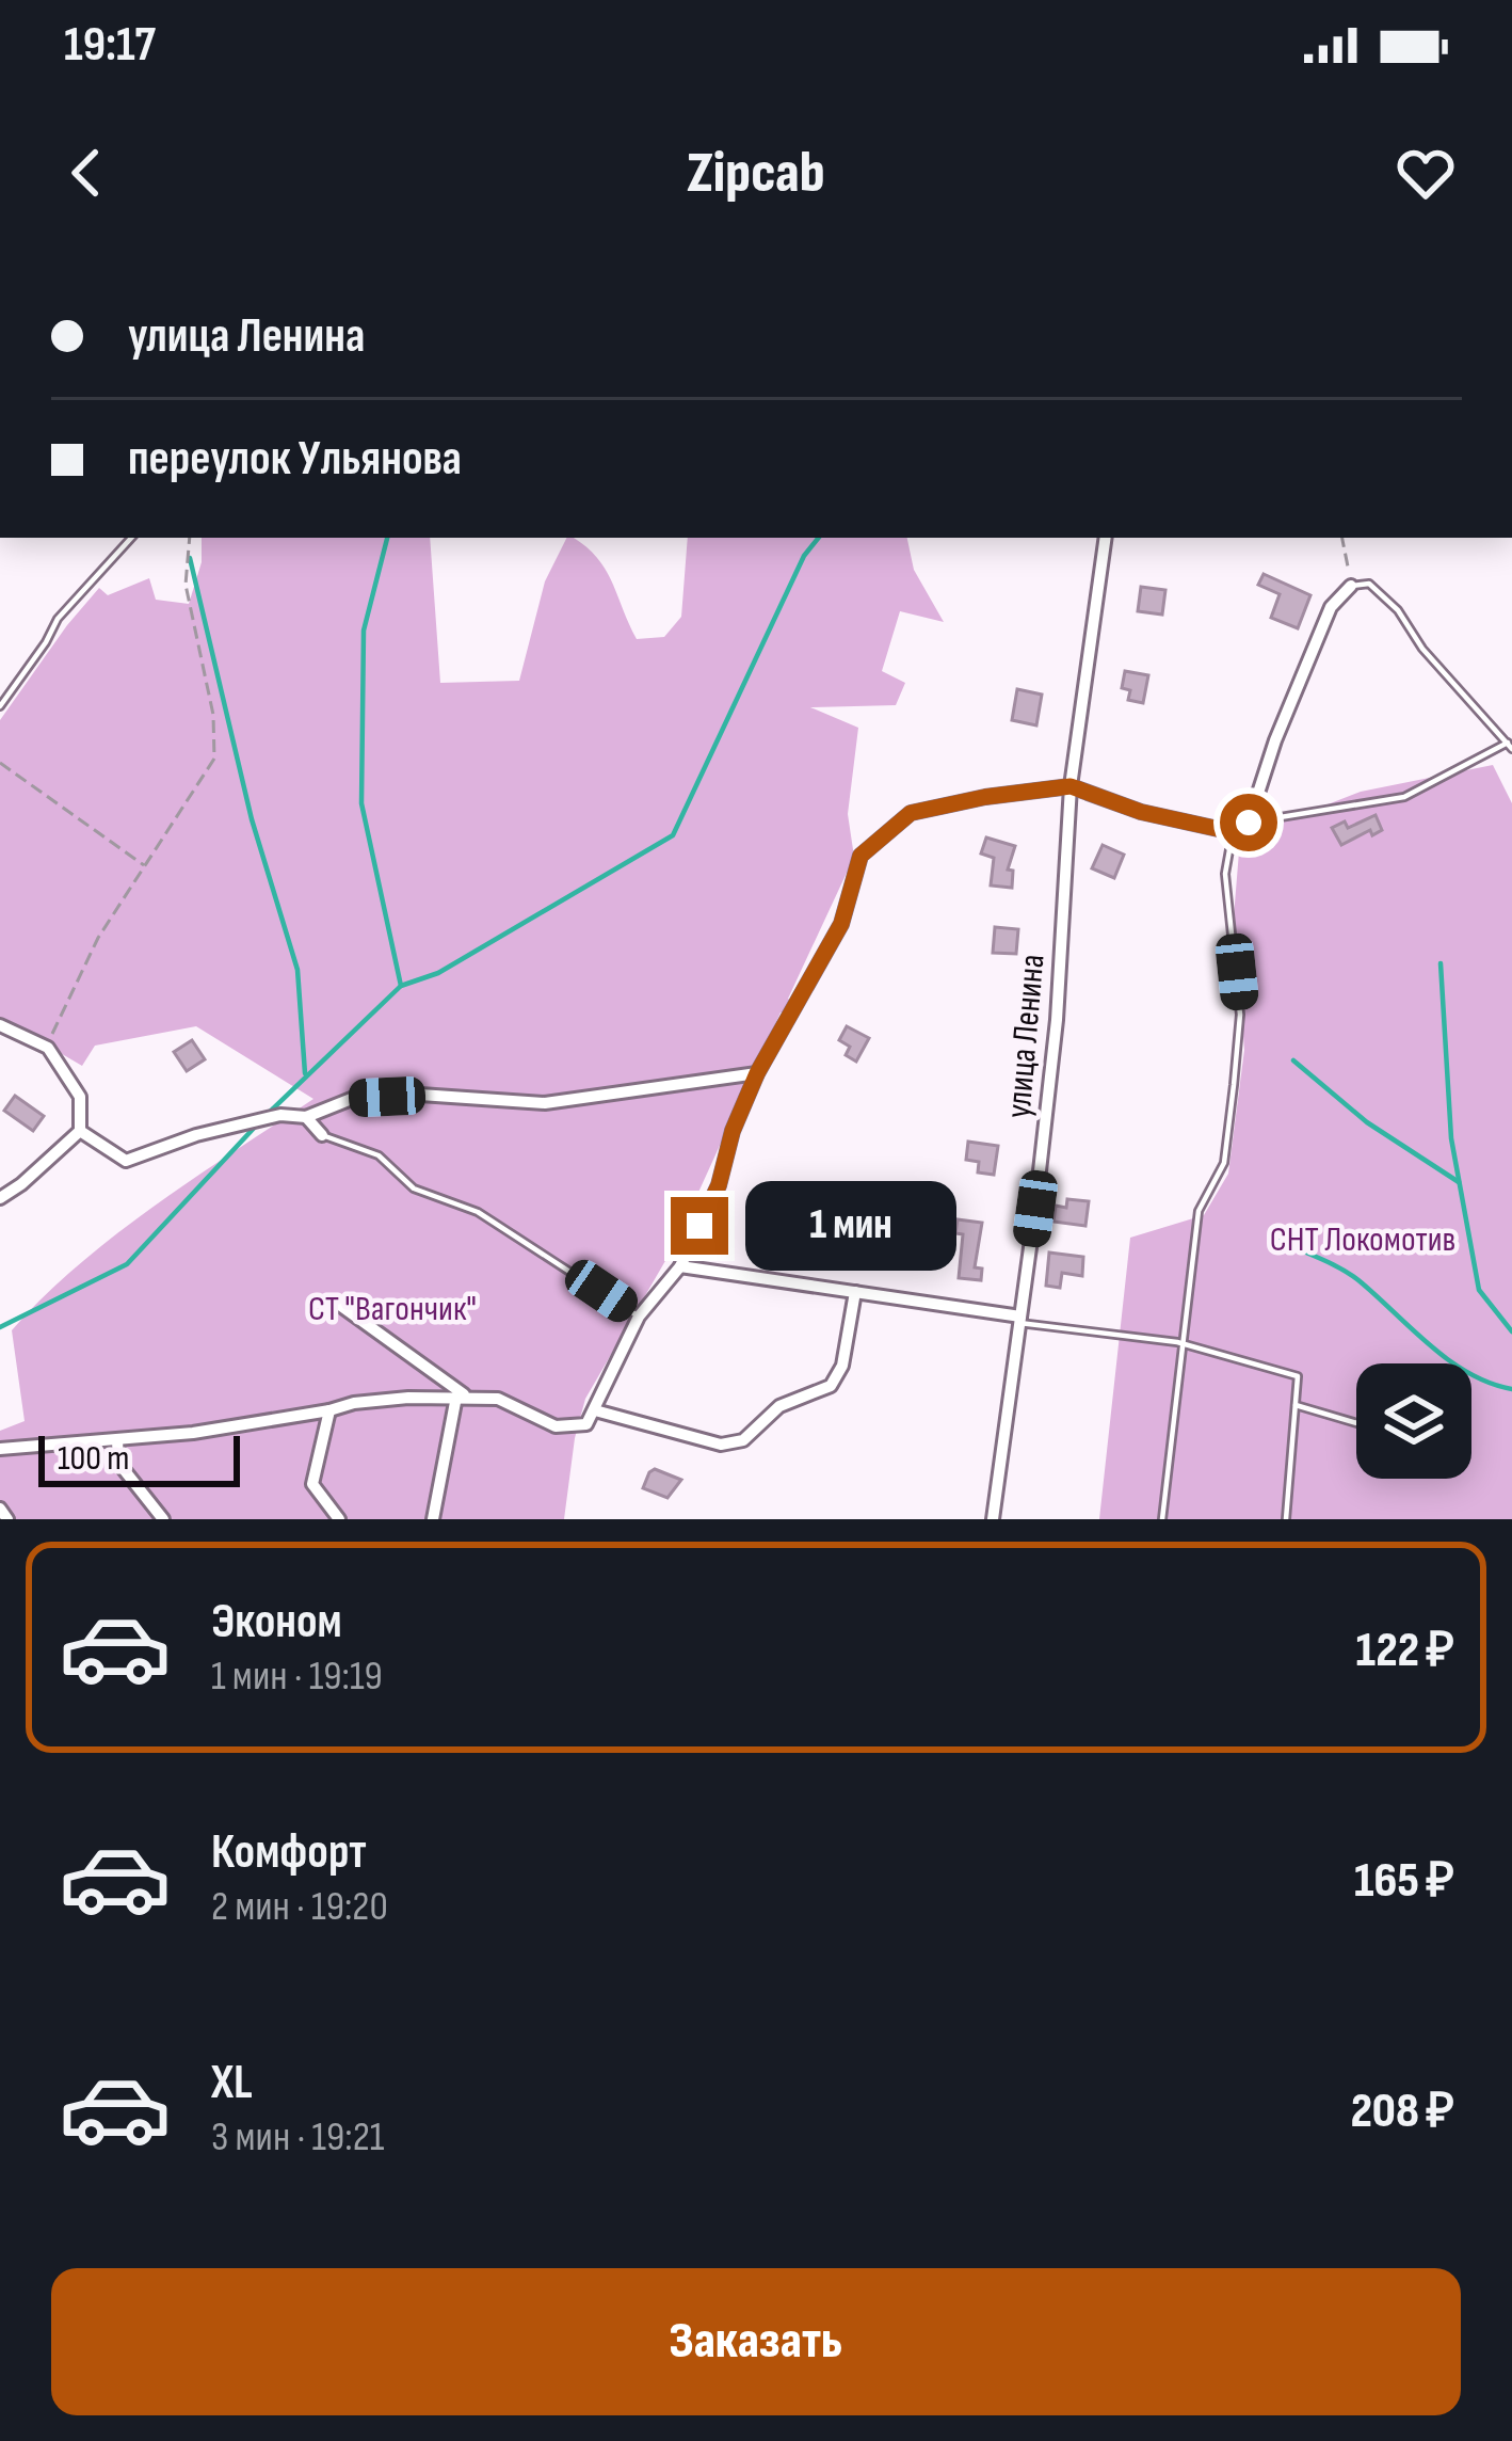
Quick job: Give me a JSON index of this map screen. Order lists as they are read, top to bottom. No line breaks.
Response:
{"streets":{"street":["улица Ленина"]},"parks":["СНТ Локомотив","СТ \"Вагончик\""],"scale_bar":"100 m","page":{"status":"19:17","header":"Zipcab","banner":["улица Ленина","переулок Ульянова"],"bubble":"1 мин","scale":"100 m","list":[{"name":"Эконом","note":"1 мин · 19:19","value":"122 ₽"},{"name":"Комфорт","note":"2 мин · 19:20","value":"165 ₽"},{"name":"XL","note":"3 мин · 19:21","value":"208 ₽"}],"buttons":"Заказать"}}
